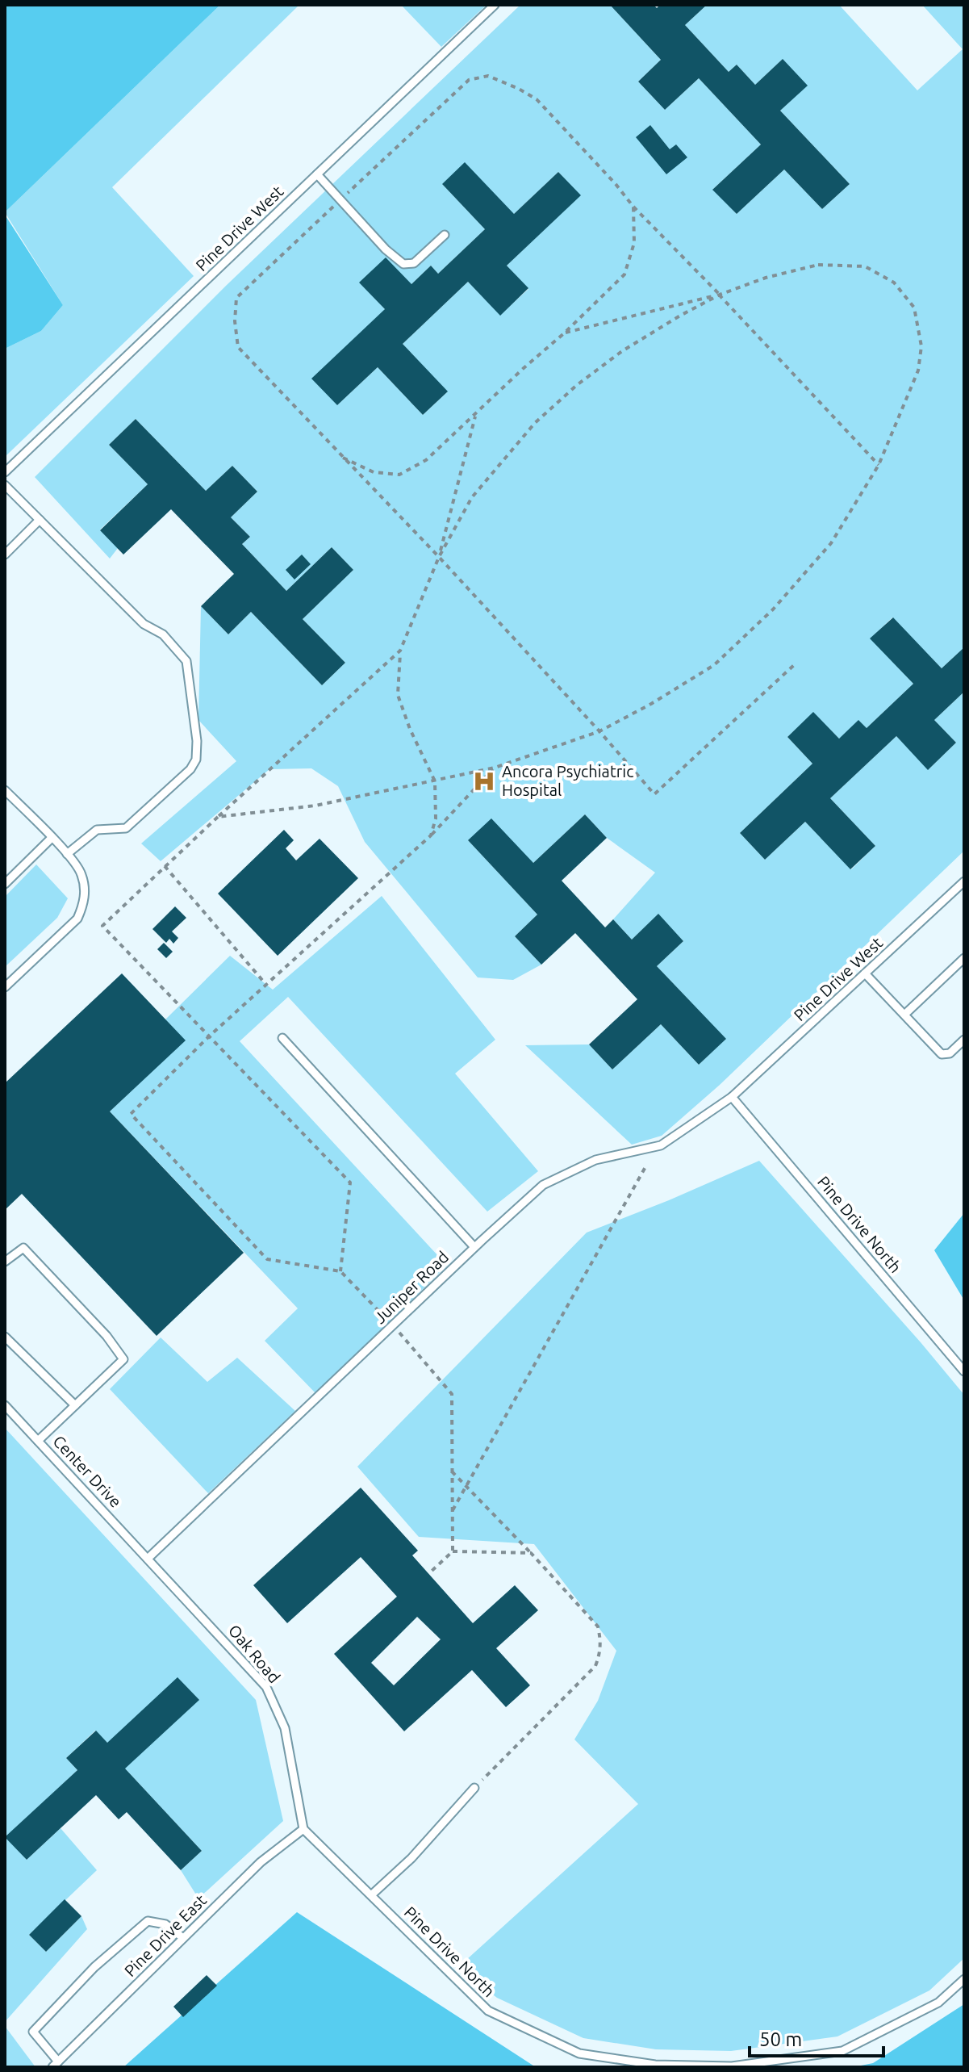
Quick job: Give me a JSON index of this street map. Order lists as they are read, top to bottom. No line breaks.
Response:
{"streets":{"lane":["Pine Drive West","Pine Drive North","Juniper Road","Center Drive","Oak Road","Pine Drive East"]},"crossings":[["Pine Drive West","Pine Drive North"],["Pine Drive West","Juniper Road"],["Pine Drive North","Juniper Road"],["Pine Drive North","Oak Road"],["Pine Drive North","Pine Drive East"],["Juniper Road","Center Drive"],["Juniper Road","Oak Road"],["Center Drive","Oak Road"],["Oak Road","Pine Drive East"]],"places":{"hospital":["Ancora Psychiatric Hospital"]},"scale_bar":"50 m"}
